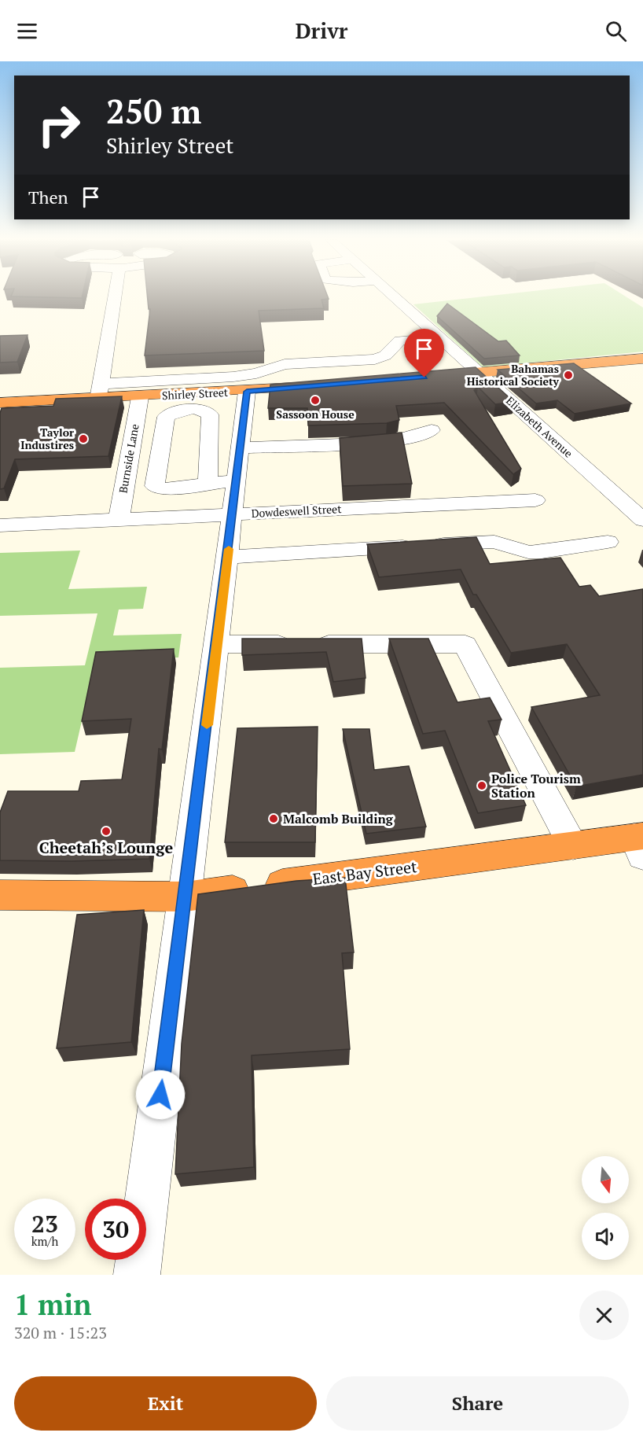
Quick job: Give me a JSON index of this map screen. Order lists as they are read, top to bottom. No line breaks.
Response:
{"streets":{"highway":["Shirley Street","East Bay Street"],"street":["Elizabeth Avenue","Burnside Lane","Dowdeswell Street"]},"crossings":[["Shirley Street","Burnside Lane"],["Burnside Lane","Dowdeswell Street"]],"places":["Bahamas Historical Society","Sassoon House","Taylor Industires","Police Tourism Station","Malcomb Building","Cheetah’s Lounge"],"north":"bottom","page":{"header":"Drivr","turn":["250 m","Shirley Street"],"then":"Then","speed":"23 km/h","limit":"30","heading":["1 min","320 m · 15:23"],"buttons":["Exit","Share"]}}
